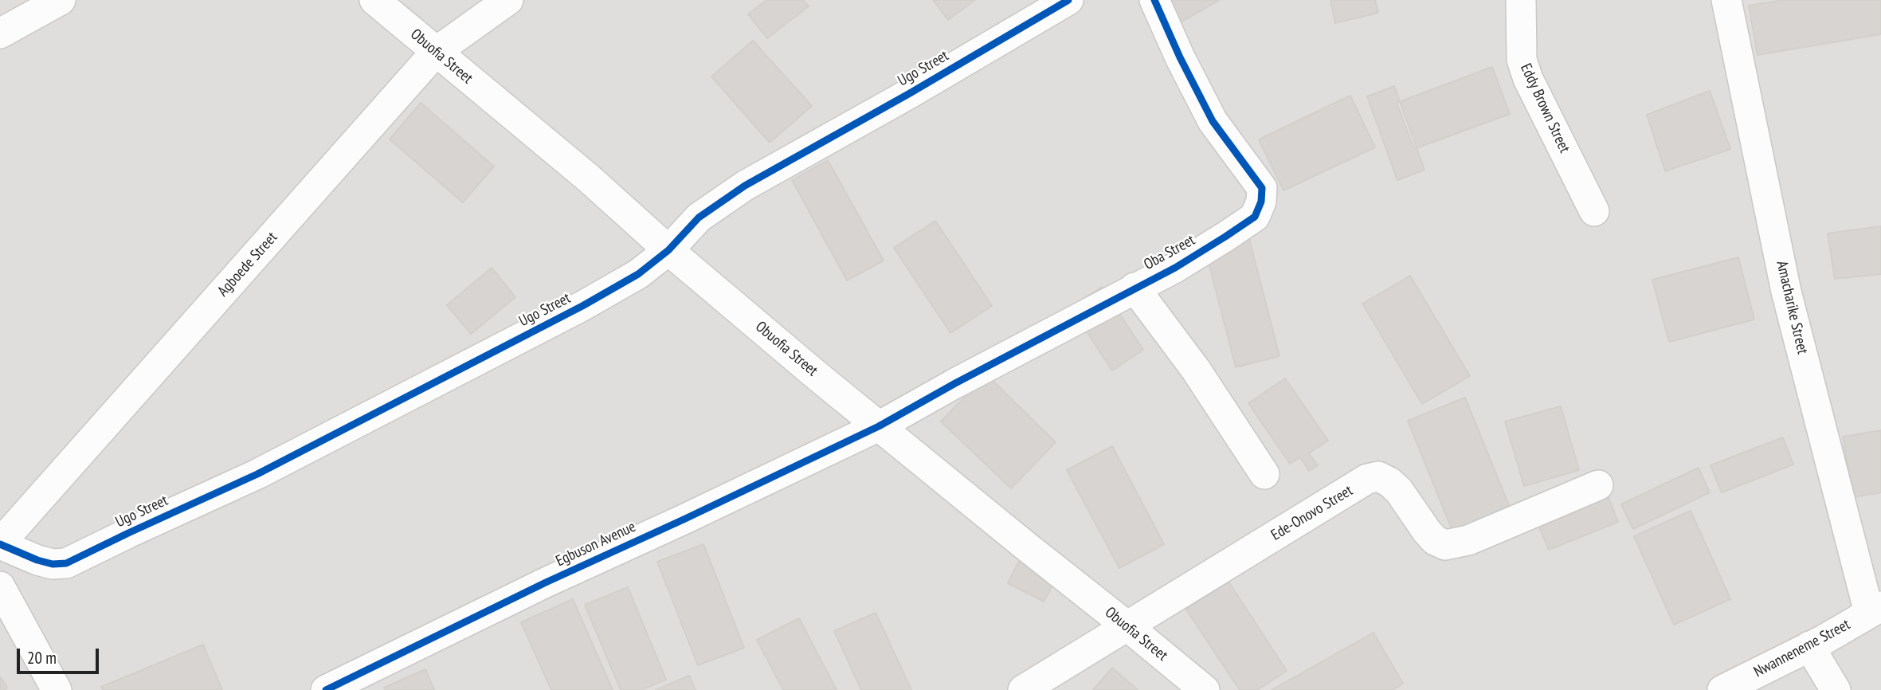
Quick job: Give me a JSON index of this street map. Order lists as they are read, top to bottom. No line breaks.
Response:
{"streets":{"street":["Obuofia Street","Ugo Street","Eddy Brown Street","Oba Street","Agboede Street","Amacharike Street","Ede-Onovo Street","Egbuson Avenue","Nwanneneme Street"]},"crossings":[["Obuofia Street","Ugo Street"],["Obuofia Street","Oba Street"],["Obuofia Street","Agboede Street"],["Obuofia Street","Ede-Onovo Street"],["Obuofia Street","Egbuson Avenue"],["Ugo Street","Agboede Street"],["Oba Street","Egbuson Avenue"],["Amacharike Street","Nwanneneme Street"]],"scale_bar":"20 m"}
